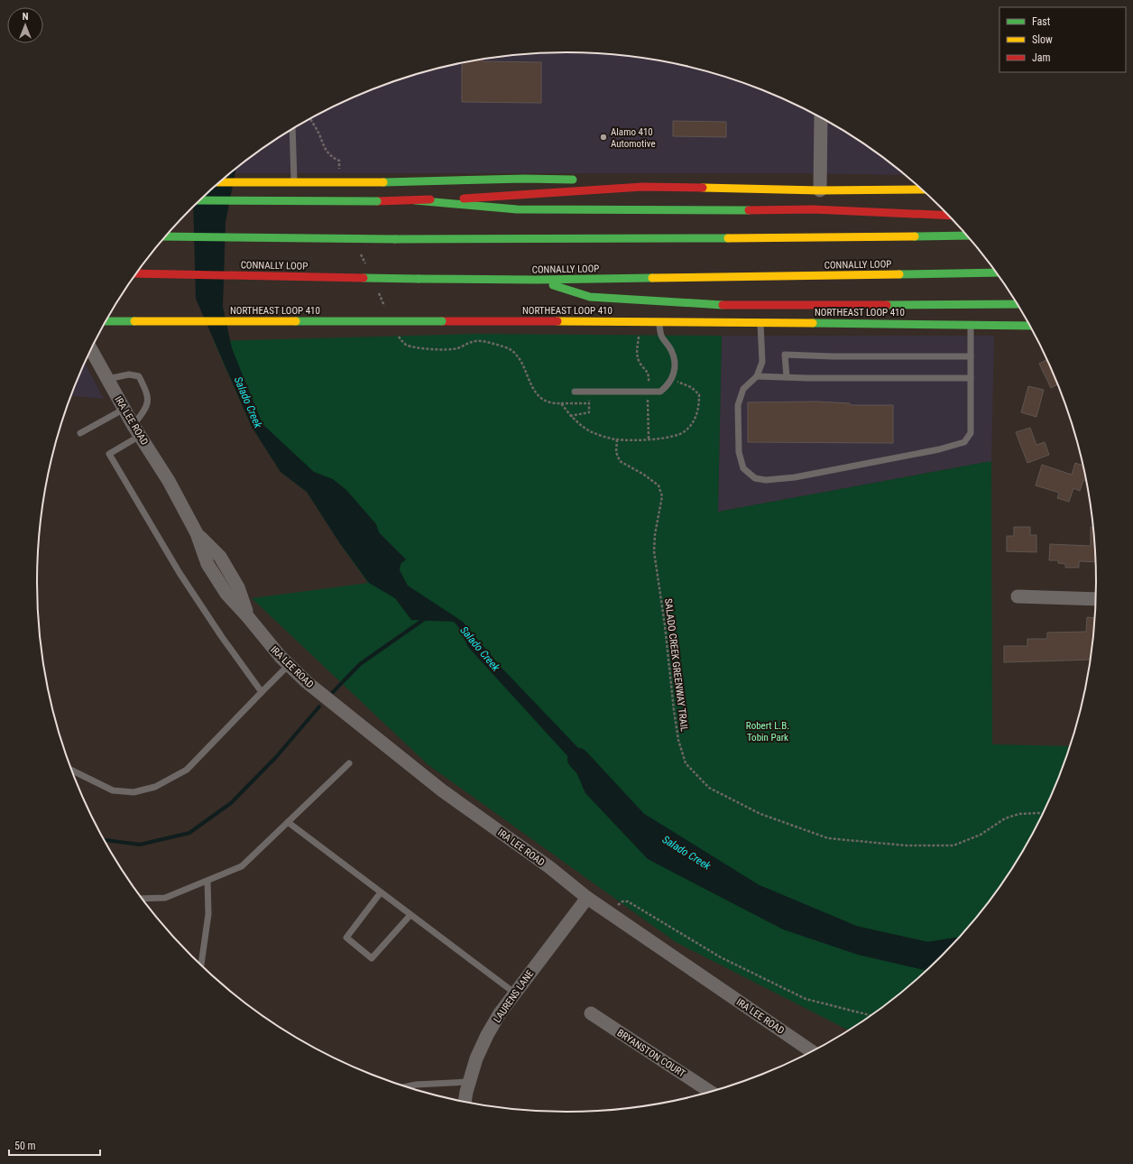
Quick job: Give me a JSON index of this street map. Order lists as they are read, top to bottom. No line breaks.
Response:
{"streets":{"main road":["CONNALLY LOOP","NORTHEAST LOOP 410"],"street":["IRA LEE ROAD","LAURENS LANE","BRYANSTON COURT"],"path":["SALADO CREEK GREENWAY TRAIL"]},"crossings":[["IRA LEE ROAD","LAURENS LANE"]],"water":["Salado Creek"],"parks":["Robert L.B. Tobin Park"],"places":["Alamo 410 Automotive"],"legend":["Fast","Slow","Jam"],"scale_bar":"50 m","north":"top"}
